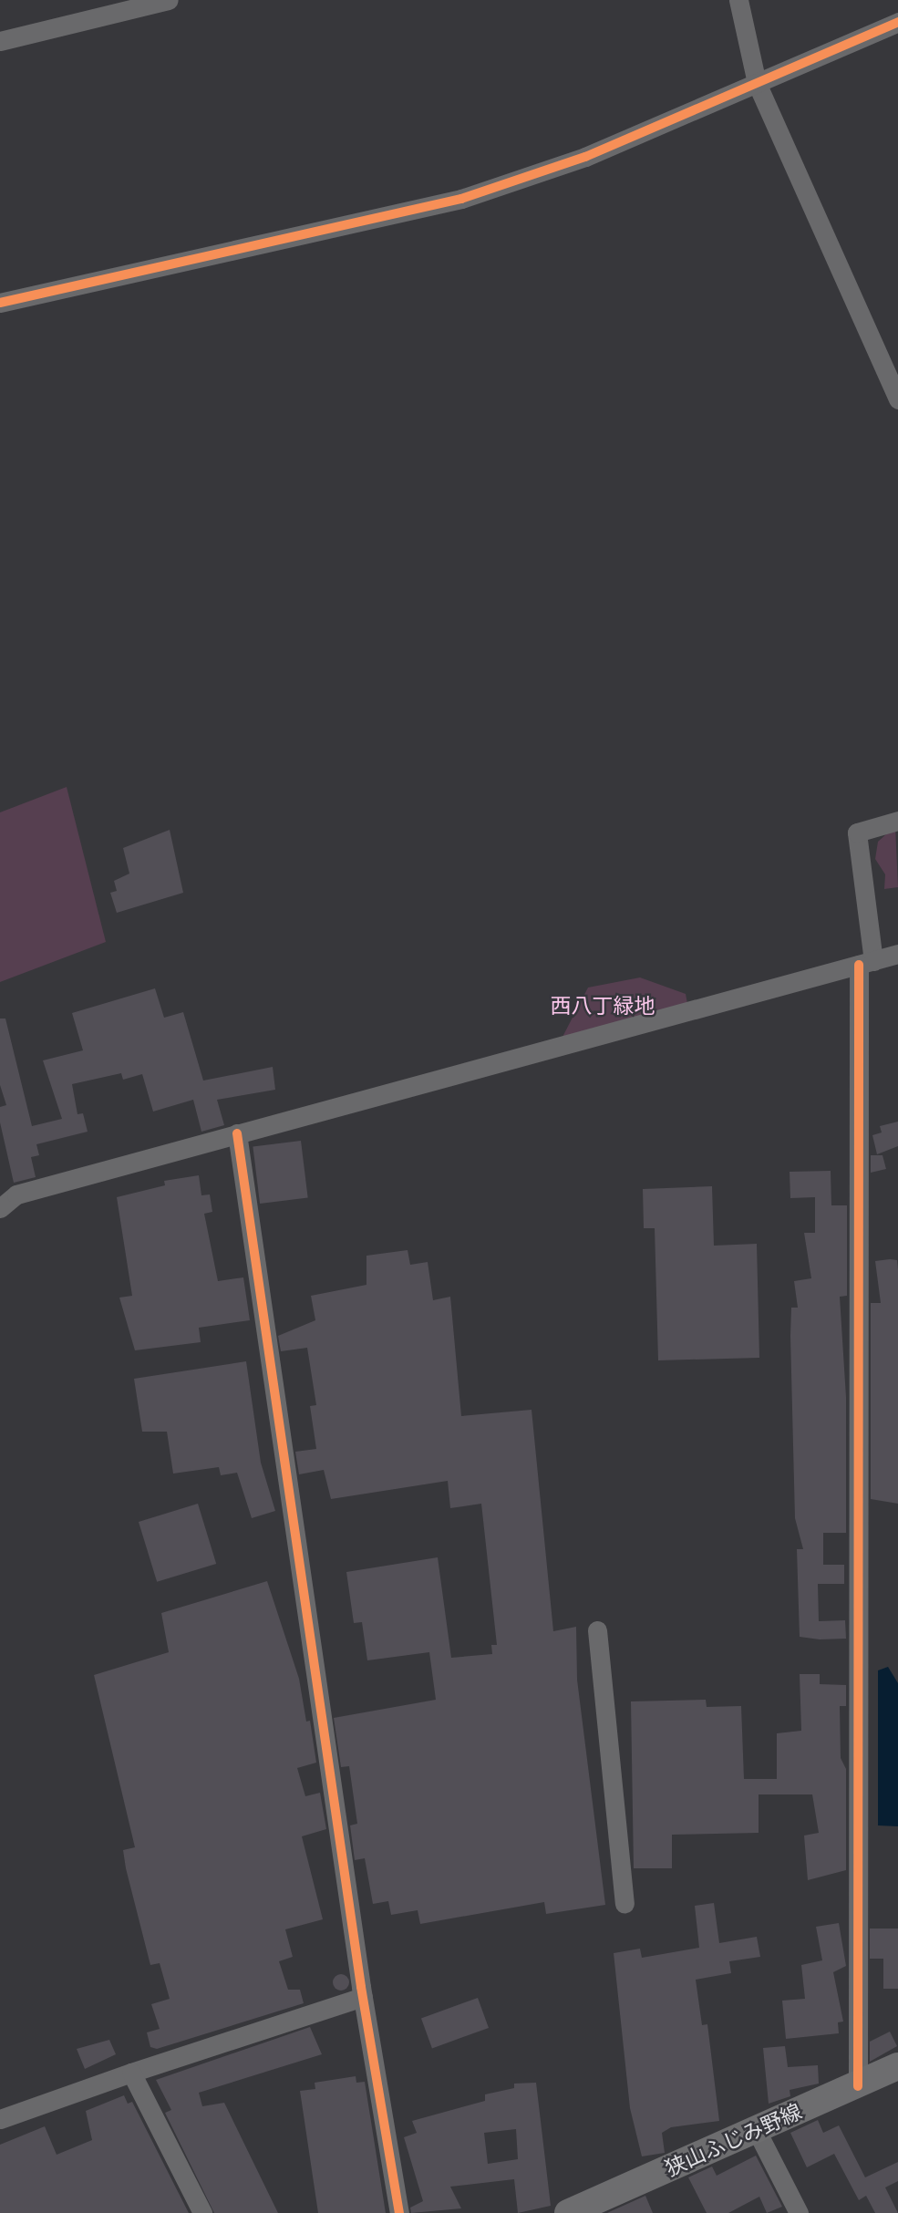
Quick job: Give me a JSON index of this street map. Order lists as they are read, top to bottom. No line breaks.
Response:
{"streets":{"main road":["狭山ふじみ野線"]},"parks":["西八丁緑地"]}
